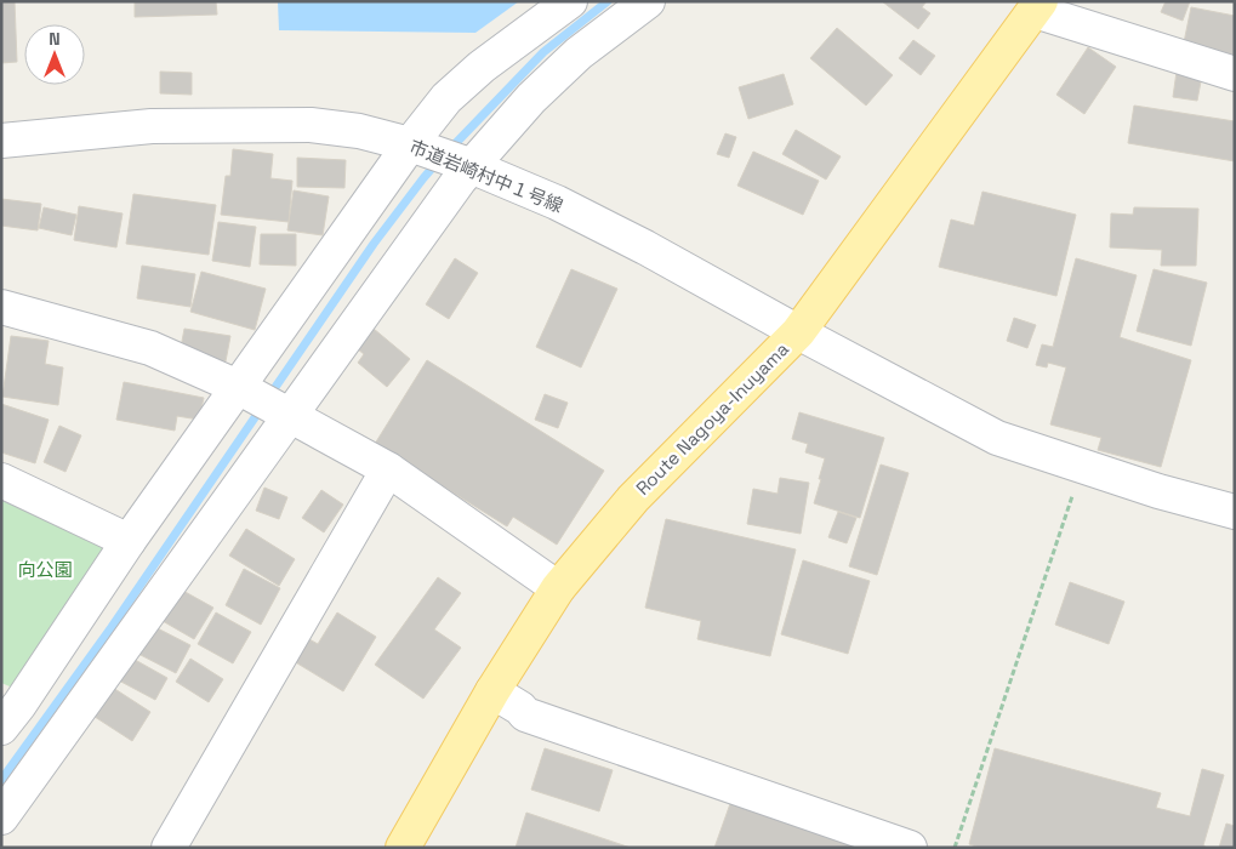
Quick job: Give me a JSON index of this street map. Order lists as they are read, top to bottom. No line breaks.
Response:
{"streets":{"main road":["Route Nagoya-Inuyama"],"street":["市道岩崎村中１号線"]},"crossings":[["市道岩崎村中１号線","Route Nagoya-Inuyama"]],"parks":["向公園"],"north":"top"}
